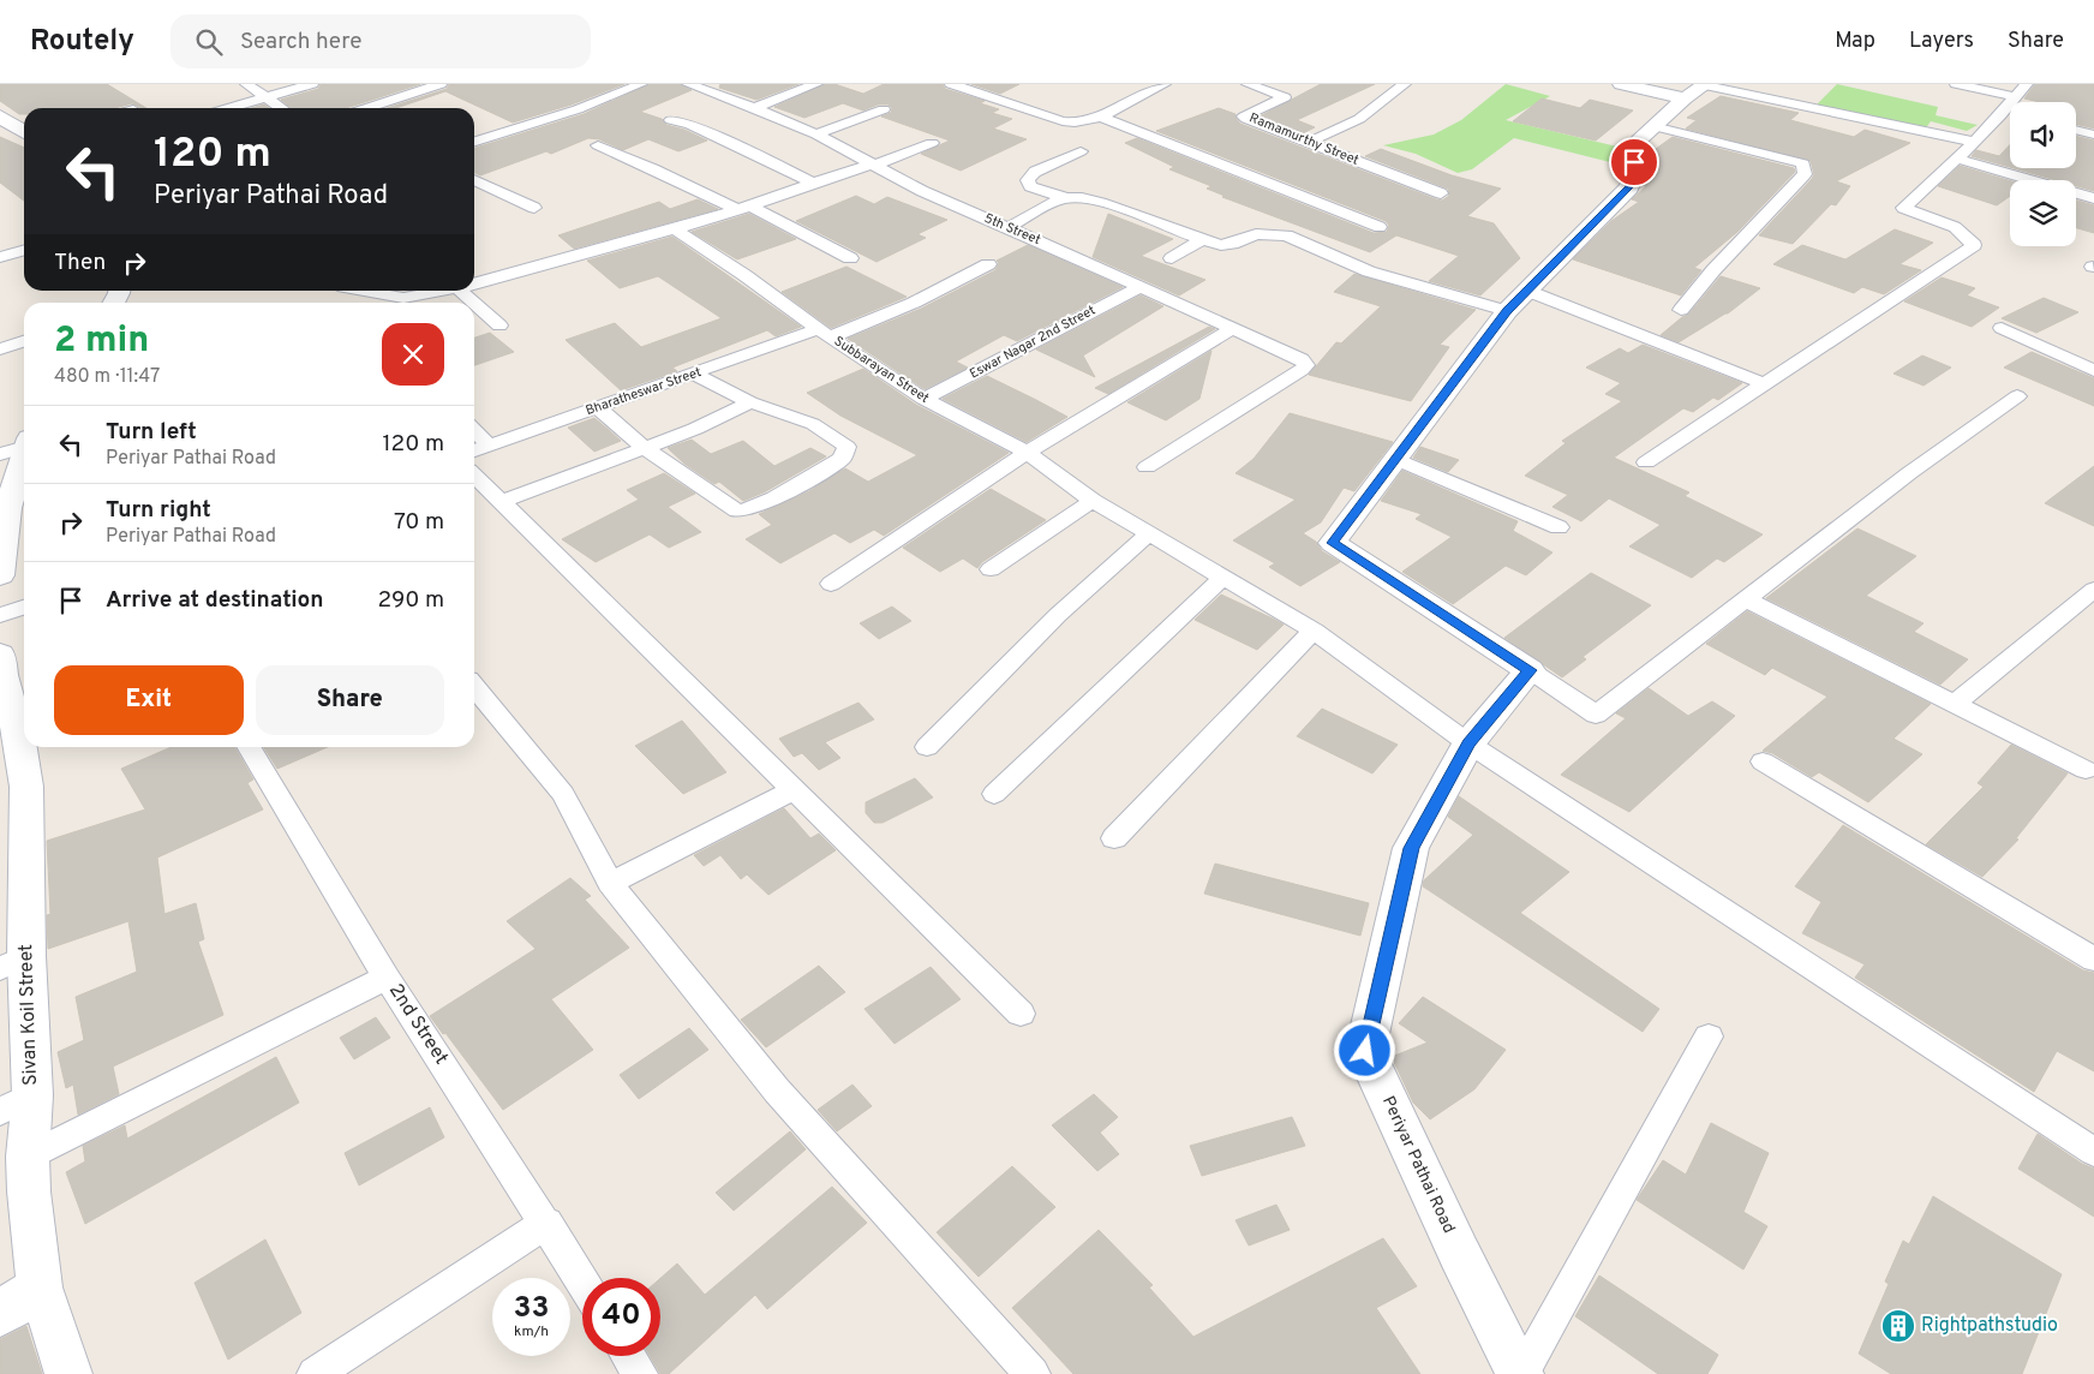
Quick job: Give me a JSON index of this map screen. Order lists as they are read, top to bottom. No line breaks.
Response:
{"streets":{"street":["Ramamurthy Street","5th Street","Eswar Nagar 2nd Street","Subbarayan Street","Bharatheswar Street","Sivan Koil Street","2nd Street","Periyar Pathai Road"]},"crossings":[["5th Street","Eswar Nagar 2nd Street"],["Eswar Nagar 2nd Street","Subbarayan Street"],["Subbarayan Street","Bharatheswar Street"],["Subbarayan Street","Periyar Pathai Road"]],"places":{"building":["Rightpathstudio"]},"page":{"header":"Routely","search":"Search here","nav":["Map","Layers","Share"],"turn":["120 m","Periyar Pathai Road"],"then":"Then","heading":["2 min","480 m · 11:47"],"list":[{"name":"Turn left","note":"Periyar Pathai Road","value":"120 m"},{"name":"Turn right","note":"Periyar Pathai Road","value":"70 m"},{"name":"Arrive at destination","value":"290 m"}],"buttons":["Exit","Share"],"speed":"33 km/h","limit":"40"}}
